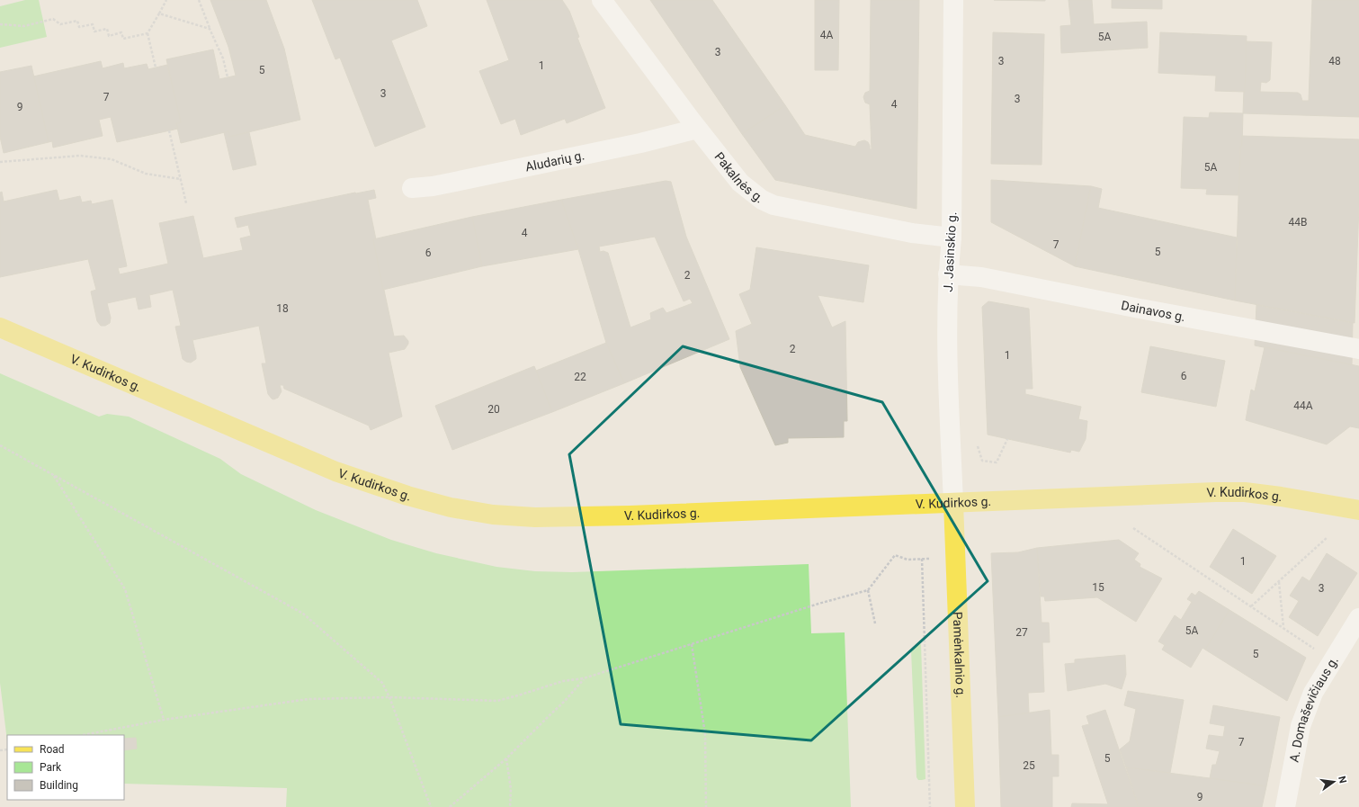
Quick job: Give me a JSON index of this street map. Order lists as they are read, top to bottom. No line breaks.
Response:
{"streets":{"main road":["V. Kudirkos g.","Pamėnkalnio g."],"street":["Aludarių g.","Pakalnės g.","J. Jasinskio g.","Dainavos g.","A. Domaševičiaus g."]},"crossings":[["Aludarių g.","Pakalnės g."],["Pakalnės g.","J. Jasinskio g."],["J. Jasinskio g.","Dainavos g."],["J. Jasinskio g.","V. Kudirkos g."],["J. Jasinskio g.","Pamėnkalnio g."],["V. Kudirkos g.","Pamėnkalnio g."]],"house_numbers":["4A","5A","3","3","48","1","5","3","7","3","4","9","5A","44B","4","7","5","6","2","18","2","1","6","22","44A","20","1","15","3","5A","27","5","7","5","25","9"],"legend":["Road","Park","Building"],"north":"right"}
